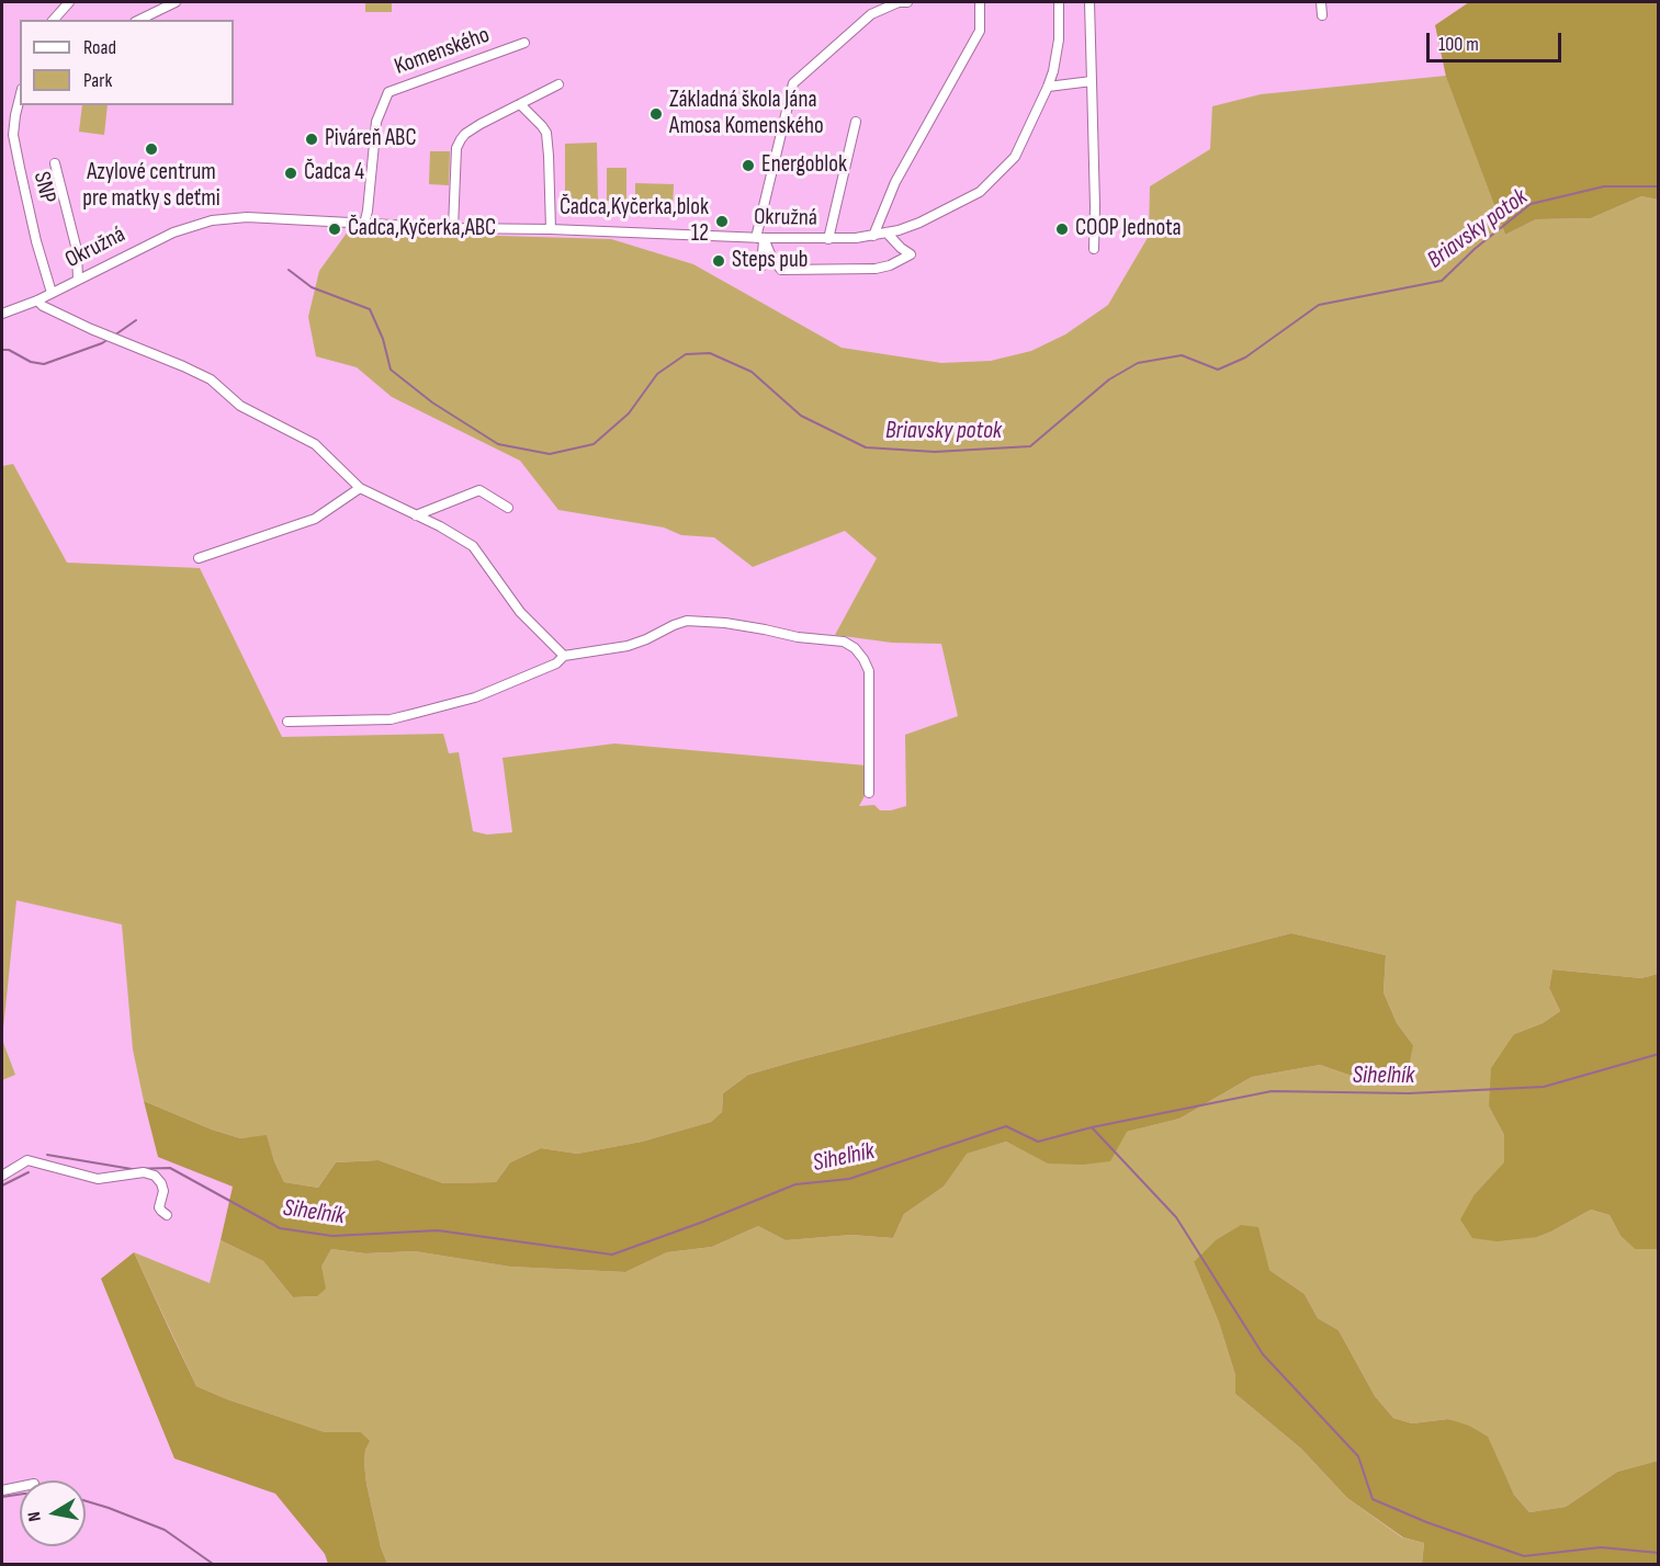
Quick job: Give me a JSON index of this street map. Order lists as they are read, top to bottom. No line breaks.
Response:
{"streets":{"street":["Komenského","SNP","Okružná"]},"crossings":[["Komenského","Okružná"],["SNP","Okružná"]],"water":["Briavsky potok","Siheľník"],"places":["Základná škola Jána Amosa Komenského","Piváreň ABC","Azylové centrum pre matky s deťmi","Energoblok","Čadca 4","Čadca,Kyčerka,blok 12","Čadca,Kyčerka,ABC","COOP Jednota","Steps pub"],"legend":["Road","Park"],"scale_bar":"100 m","north":"left"}
